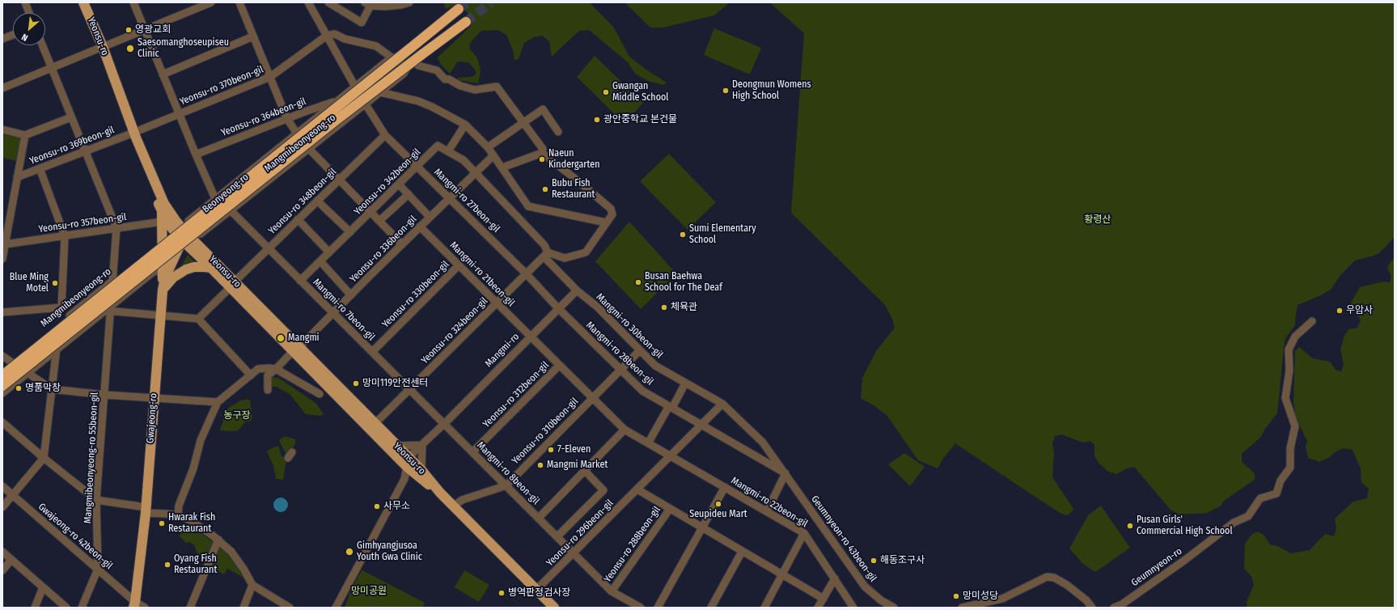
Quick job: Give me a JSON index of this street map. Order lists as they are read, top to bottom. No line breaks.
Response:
{"streets":{"highway":["Beonyeong-ro"],"main road":["Yeonsu-ro","Gwajeong-ro"],"street":["Yeonsu-ro 370beon-gil","Yeonsu-ro 364beon-gil","Mangmibeonyeong-ro","Yeonsu-ro 369beon-gil","Yeonsu-ro 342beon-gil","Mangmi-ro 27beon-gil","Yeonsu-ro 348beon-gil","Yeonsu-ro 357beon-gil","Yeonsu-ro 336beon-gil","Mangmi-ro 21beon-gil","Yeonsu-ro 330beon-gil","Mangmi-ro 7beon-gil","Mangmi-ro 30beon-gil","Yeonsu-ro 324beon-gil","Mangmi-ro","Mangmi-ro 28beon-gil","Yeonsu-ro 312beon-gil","Yeonsu-ro 310beon-gil","Mangmibeonyeong-ro 55beon-gil","Mangmi-ro 8beon-gil","Mangmi-ro 22beon-gil","Yeonsu-ro 296beon-gil","Gwajeong-ro 42beon-gil","Geumnyeon-ro 43beon-gil","Yeonsu-ro 288beon-gil","Geumnyeon-ro"]},"crossings":[["Yeonsu-ro","Yeonsu-ro 370beon-gil"],["Yeonsu-ro","Mangmibeonyeong-ro"],["Yeonsu-ro","Yeonsu-ro 369beon-gil"],["Yeonsu-ro","Yeonsu-ro 348beon-gil"],["Yeonsu-ro","Yeonsu-ro 357beon-gil"],["Yeonsu-ro","Yeonsu-ro 336beon-gil"],["Yeonsu-ro","Yeonsu-ro 324beon-gil"],["Yeonsu-ro","Mangmi-ro"],["Yeonsu-ro","Gwajeong-ro"],["Yeonsu-ro","Yeonsu-ro 310beon-gil"],["Yeonsu-ro","Yeonsu-ro 296beon-gil"],["Yeonsu-ro 370beon-gil","Mangmibeonyeong-ro"],["Yeonsu-ro 370beon-gil","Yeonsu-ro 369beon-gil"],["Yeonsu-ro 364beon-gil","Mangmibeonyeong-ro"],["Mangmibeonyeong-ro","Mangmi-ro 27beon-gil"],["Mangmibeonyeong-ro","Mangmi-ro 7beon-gil"],["Mangmibeonyeong-ro","Gwajeong-ro"],["Mangmibeonyeong-ro","Mangmibeonyeong-ro 55beon-gil"],["Yeonsu-ro 342beon-gil","Mangmi-ro 27beon-gil"],["Yeonsu-ro 342beon-gil","Yeonsu-ro 336beon-gil"],["Yeonsu-ro 342beon-gil","Mangmi-ro 7beon-gil"],["Mangmi-ro 27beon-gil","Yeonsu-ro 348beon-gil"],["Mangmi-ro 27beon-gil","Yeonsu-ro 336beon-gil"],["Mangmi-ro 27beon-gil","Yeonsu-ro 324beon-gil"],["Mangmi-ro 27beon-gil","Mangmi-ro"],["Mangmi-ro 27beon-gil","Mangmi-ro 28beon-gil"],["Yeonsu-ro 348beon-gil","Mangmi-ro 7beon-gil"],["Yeonsu-ro 357beon-gil","Mangmibeonyeong-ro 55beon-gil"],["Yeonsu-ro 336beon-gil","Mangmi-ro 21beon-gil"],["Yeonsu-ro 336beon-gil","Mangmi-ro 7beon-gil"],["Mangmi-ro 21beon-gil","Yeonsu-ro 330beon-gil"],["Mangmi-ro 21beon-gil","Yeonsu-ro 324beon-gil"],["Mangmi-ro 21beon-gil","Mangmi-ro"],["Mangmi-ro 21beon-gil","Mangmi-ro 22beon-gil"],["Yeonsu-ro 330beon-gil","Mangmi-ro 7beon-gil"],["Mangmi-ro 7beon-gil","Yeonsu-ro 324beon-gil"],["Mangmi-ro 7beon-gil","Mangmi-ro"],["Mangmi-ro 7beon-gil","Mangmi-ro 8beon-gil"],["Mangmi-ro 30beon-gil","Mangmi-ro"],["Mangmi-ro 30beon-gil","Mangmi-ro 28beon-gil"],["Mangmi-ro 30beon-gil","Yeonsu-ro 310beon-gil"],["Mangmi-ro 30beon-gil","Yeonsu-ro 296beon-gil"],["Mangmi-ro 30beon-gil","Geumnyeon-ro 43beon-gil"],["Mangmi-ro","Mangmi-ro 28beon-gil"],["Mangmi-ro","Mangmi-ro 8beon-gil"],["Mangmi-ro","Mangmi-ro 22beon-gil"],["Mangmi-ro 28beon-gil","Yeonsu-ro 310beon-gil"],["Mangmi-ro 28beon-gil","Yeonsu-ro 296beon-gil"],["Mangmi-ro 28beon-gil","Geumnyeon-ro 43beon-gil"],["Yeonsu-ro 312beon-gil","Mangmi-ro 8beon-gil"],["Yeonsu-ro 312beon-gil","Mangmi-ro 22beon-gil"],["Gwajeong-ro","Gwajeong-ro 42beon-gil"],["Yeonsu-ro 310beon-gil","Mangmi-ro 8beon-gil"],["Yeonsu-ro 310beon-gil","Mangmi-ro 22beon-gil"],["Mangmibeonyeong-ro 55beon-gil","Gwajeong-ro 42beon-gil"],["Mangmi-ro 8beon-gil","Yeonsu-ro 296beon-gil"],["Mangmi-ro 8beon-gil","Yeonsu-ro 288beon-gil"],["Mangmi-ro 22beon-gil","Yeonsu-ro 296beon-gil"]],"parks":["황령산","농구장","망미공원"],"places":["영광교회","Saesomanghoseupiseu Clinic","Deongmun Womens High School","Gwangan Middle School","광안중학교 본건물","Naeun Kindergarten","Bubu Fish Restaurant","Sumi Elementary School","Busan Baehwa School for The Deaf","Blue Ming Motel","체육관","우암사","Mangmi","망미119안전센터","명품막창","7-Eleven","Mangmi Market","Seupideu Mart","사무소","Hwarak Fish Restaurant","Pusan Girls' Commercial High School","Gimhyangjusoa Youth Gwa Clinic","해동조구사","Oyang Fish Restaurant","병역판정검사장","망미성당"],"north":"bottom left"}
